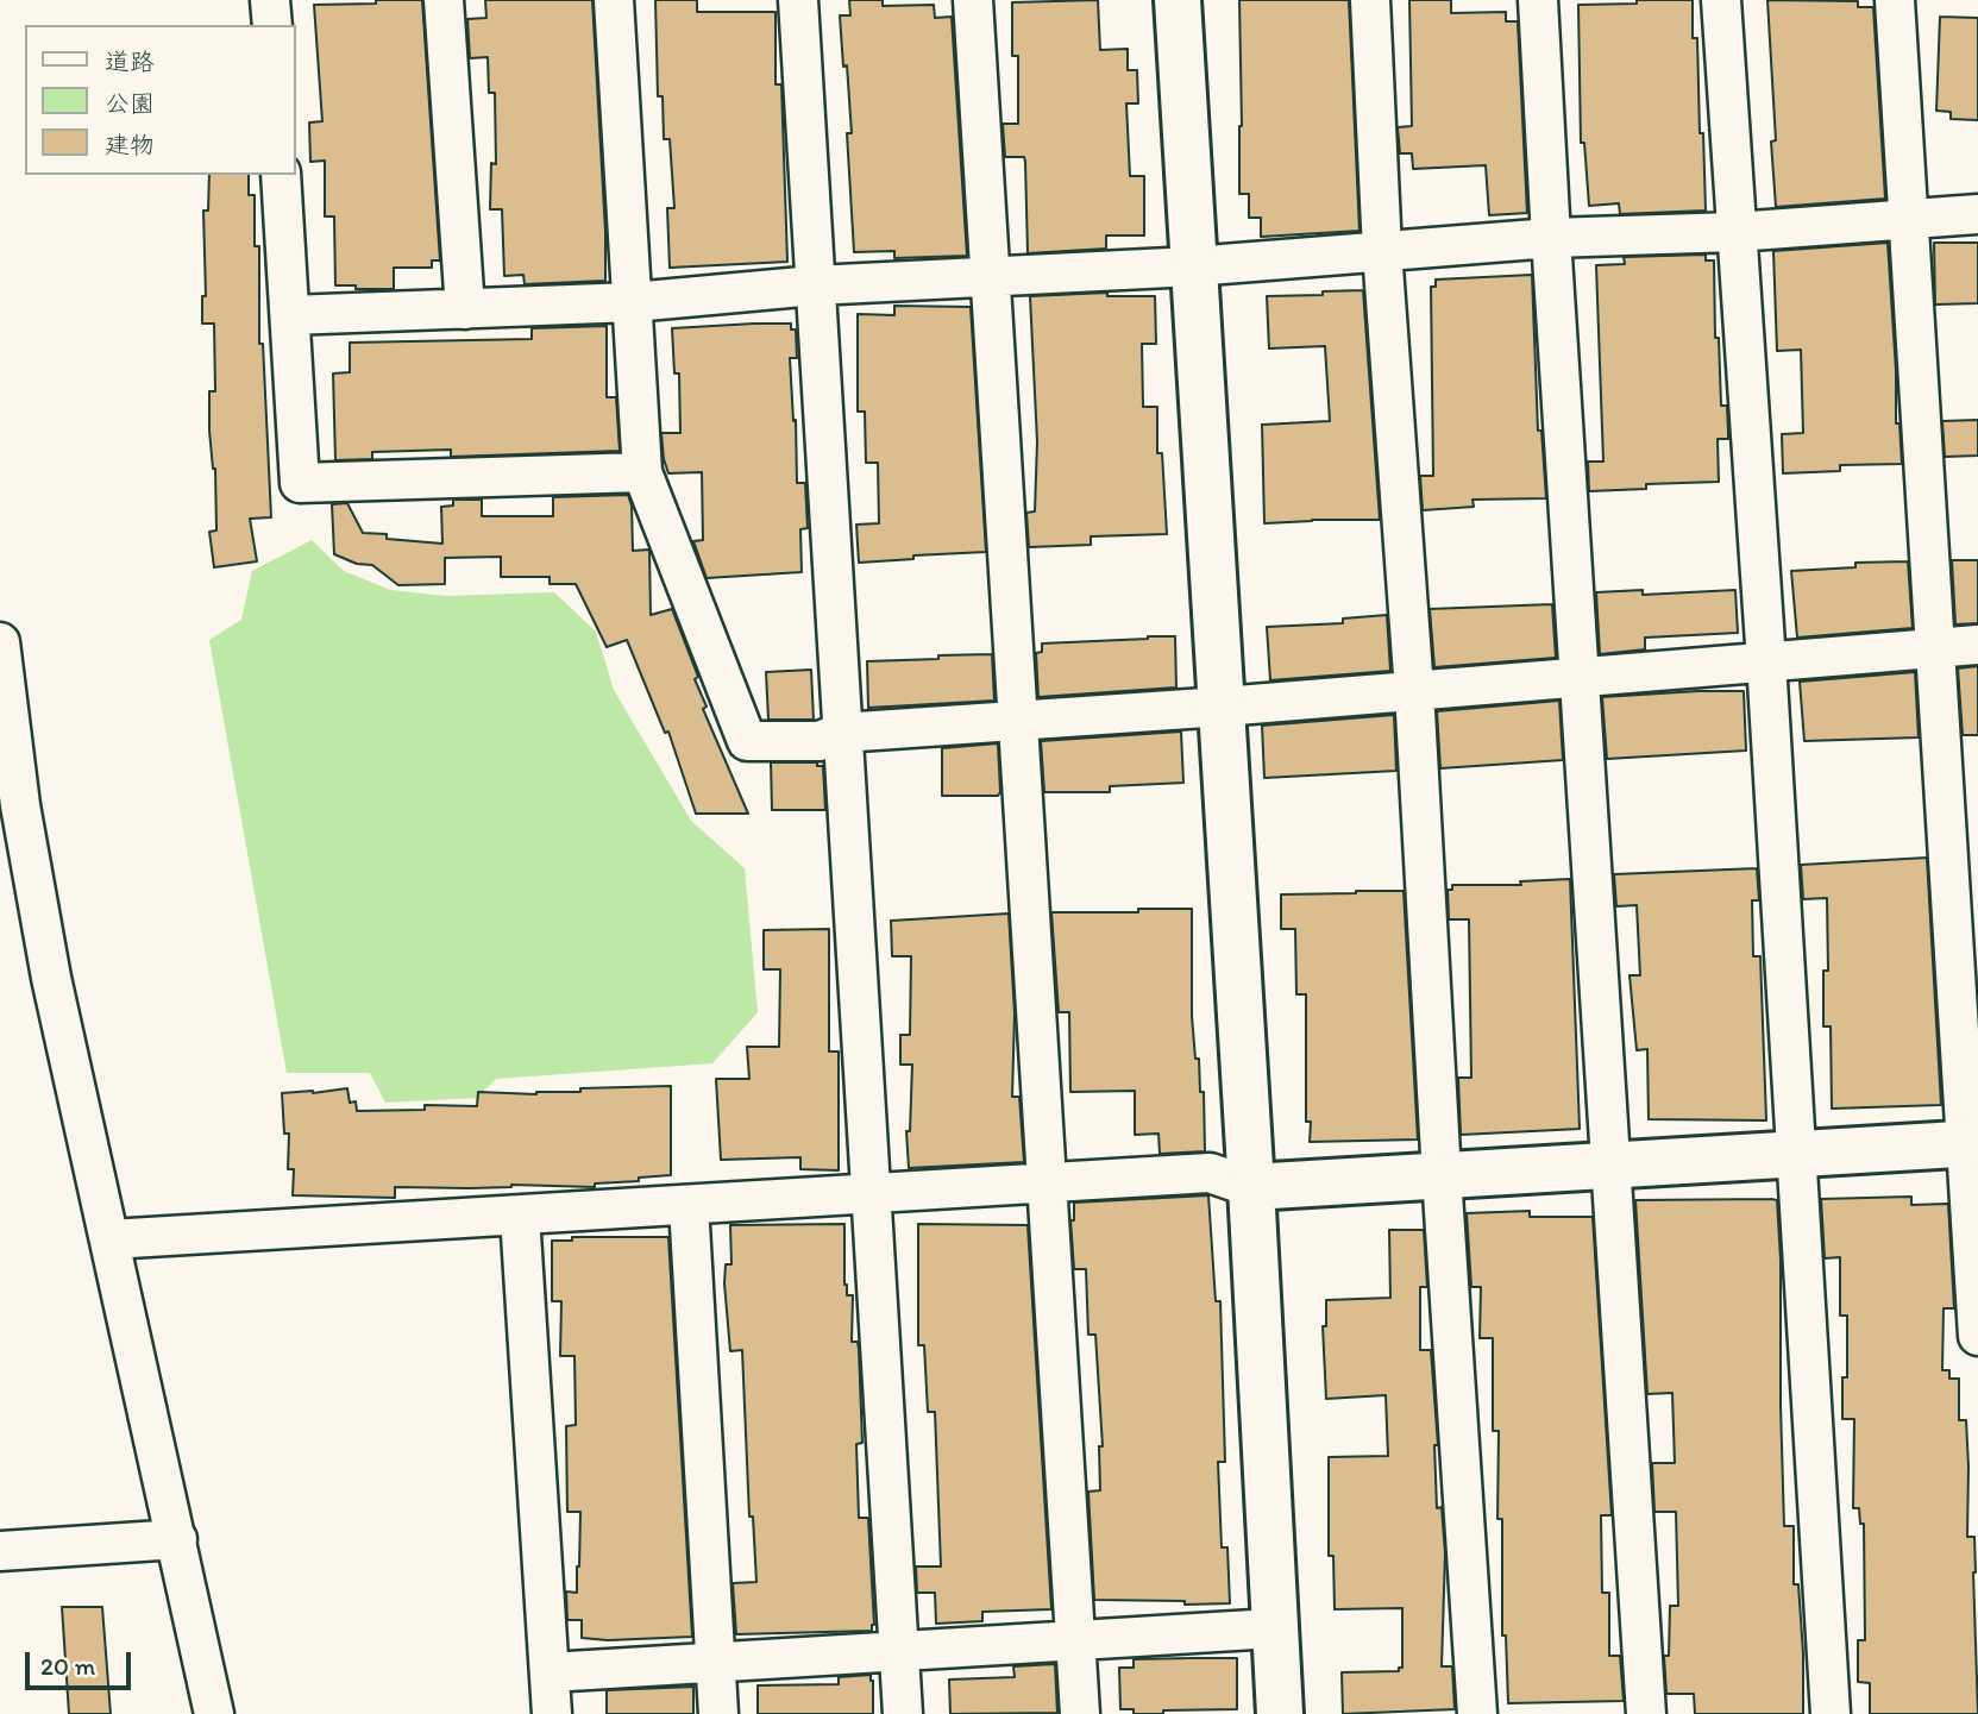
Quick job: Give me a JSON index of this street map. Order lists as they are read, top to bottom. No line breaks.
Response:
{"legend":["道路","公園","建物"],"scale_bar":"20 m"}
